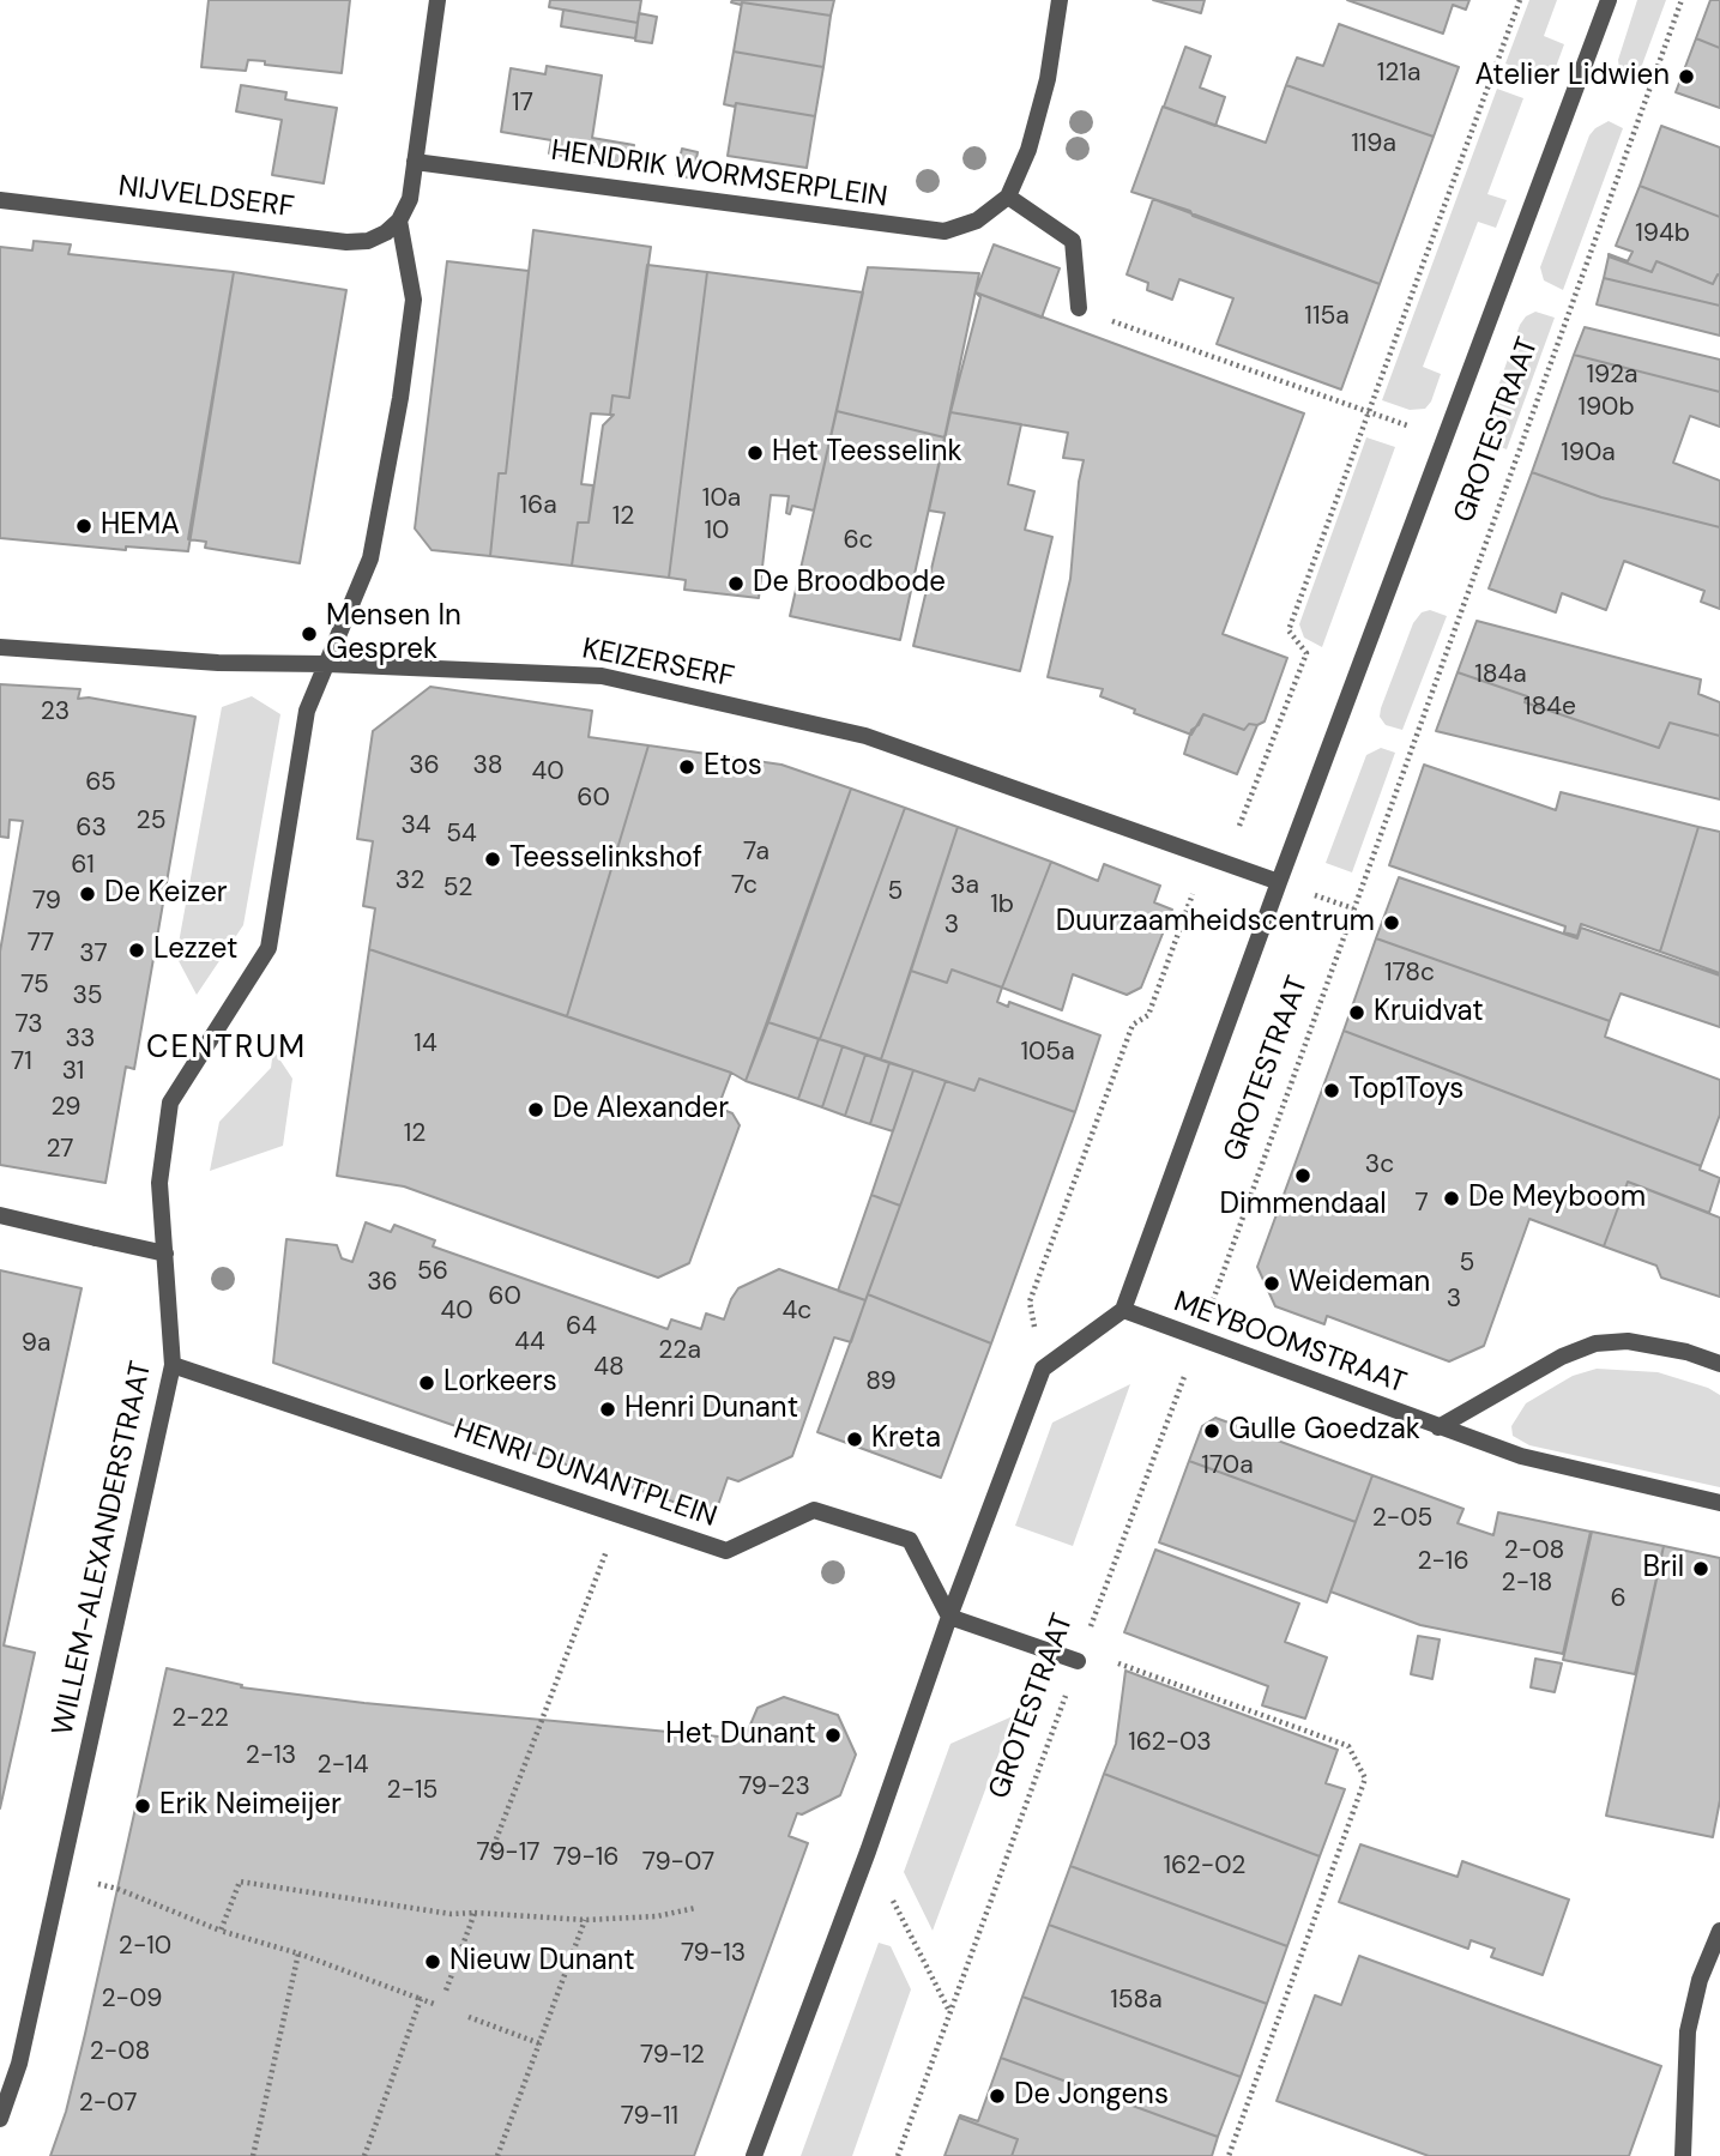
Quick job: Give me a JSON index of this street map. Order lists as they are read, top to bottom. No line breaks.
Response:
{"streets":{"street":["HENDRIK WORMSERPLEIN","NIJVELDSERF","GROTESTRAAT","KEIZERSERF","MEYBOOMSTRAAT","HENRI DUNANTPLEIN","WILLEM-ALEXANDERSTRAAT"]},"crossings":[["NIJVELDSERF","WILLEM-ALEXANDERSTRAAT"],["GROTESTRAAT","KEIZERSERF"],["GROTESTRAAT","MEYBOOMSTRAAT"],["KEIZERSERF","WILLEM-ALEXANDERSTRAAT"],["HENRI DUNANTPLEIN","WILLEM-ALEXANDERSTRAAT"]],"districts":["CENTRUM"],"places":["Atelier Lidwien","Het Teesselink","HEMA","De Broodbode","Mensen In Gesprek","Etos","Teesselinkshof","De Keizer","Duurzaamheidscentrum","Lezzet","Kruidvat","Top1Toys","De Alexander","Dimmendaal","De Meyboom","Weideman","Lorkeers","Henri Dunant","Gulle Goedzak","Kreta","Bril","Het Dunant","Erik Neimeijer","Nieuw Dunant","De Jongens"],"house_numbers":["121a","17","119a","194b","115a","192a","190b","190a","10a","16a","12","10","6c","184a","184e","23","36","38","40","65","60","25","34","63","54","7a","61","32","7c","3a","52","5","79","1b","3","77","37","178c","75","35","73","33","14","105a","71","31","29","12","27","3c","7","5","56","36","60","3","40","4c","64","44","9a","22a","48","89","170a","2-05","2-08","2-16","2-18","6","2-22","162-03","2-13","2-14","79-23","2-15","79-17","79-16","79-07","162-02","2-10","79-13","2-09","158a","2-08","79-12","2-07","79-11"]}
